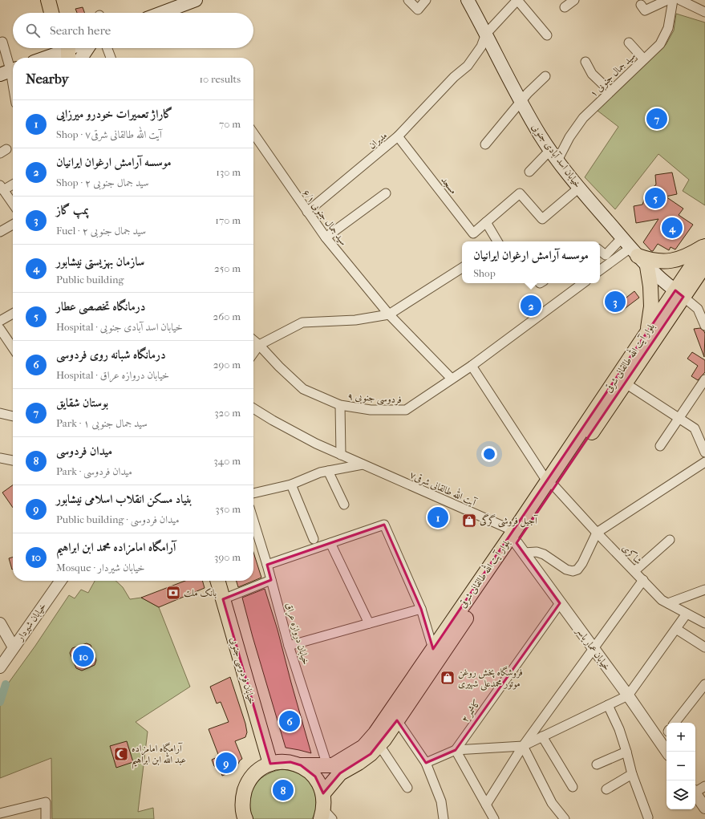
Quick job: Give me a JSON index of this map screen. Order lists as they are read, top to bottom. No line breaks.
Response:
{"streets":{"main road":["خیابان اسد آبادی جنوبی","بلوار آیت الله طالقانی شرقی","خیابان فردوسی جنوبی"],"street":["سید جمال جنوبی ۱","مدیران","مسجد","سید جمال جنوبی ۶/۱","فردوسی جنوبی ۹","آیت الله طالقانی شرقی۷","شاکری","خیابان شیردار","خیابان دروازه عراق","خیابان عمار یاسر","کاشمر ۲"]},"crossings":[["سید جمال جنوبی ۱","خیابان اسد آبادی جنوبی"],["مدیران","خیابان اسد آبادی جنوبی"],["مدیران","مسجد"],["مدیران","سید جمال جنوبی ۶/۱"],["خیابان اسد آبادی جنوبی","بلوار آیت الله طالقانی شرقی"],["سید جمال جنوبی ۶/۱","فردوسی جنوبی ۹"],["بلوار آیت الله طالقانی شرقی","آیت الله طالقانی شرقی۷"],["بلوار آیت الله طالقانی شرقی","شاکری"],["بلوار آیت الله طالقانی شرقی","خیابان دروازه عراق"],["بلوار آیت الله طالقانی شرقی","خیابان عمار یاسر"],["فردوسی جنوبی ۹","شاکری"],["آیت الله طالقانی شرقی۷","خیابان عمار یاسر"],["خیابان عمار یاسر","کاشمر ۲"]],"places":{"shop":["آجیل فروشی گرگی","فروشگاه پخش روغن موتور محمدعلی شهیری"],"bank":["بانک ملت"],"mosque":["آرامگاه امامزاده عبد الله ابن ابراهیم"]},"page":{"search":"Search here","heading":["Nearby","10 results"],"list":[{"mark":"1","name":"گاراژ تعمیرات خودرو میرزایی","note":"Shop · آیت الله طالقانی شرقی۷","value":"70 m"},{"mark":"2","name":"موسسه آرامش ارغوان ایرانیان","note":"Shop · سید جمال جنوبی ۲","value":"130 m"},{"mark":"3","name":"پمپ گاز","note":"Fuel · سید جمال جنوبی ۲","value":"170 m"},{"mark":"4","name":"سازمان بهزیستی نیشابور","note":"Public building","value":"250 m"},{"mark":"5","name":"درمانگاه تخصصی عطار","note":"Hospital · خیابان اسد آبادی جنوبی","value":"260 m"},{"mark":"6","name":"درمانگاه شبانه روی فردوسی","note":"Hospital · خیابان دروازه عراق","value":"290 m"},{"mark":"7","name":"بوستان شقایق","note":"Park · سید جمال جنوبی ۱","value":"320 m"},{"mark":"8","name":"میدان فردوسی","note":"Park · میدان فردوسی","value":"340 m"},{"mark":"9","name":"بنیاد مسکن انقلاب اسلامی نیشابور","note":"Public building · میدان فردوسی","value":"350 m"},{"mark":"10","name":"آرامگاه امامزاده محمد ابن ابراهیم","note":"Mosque · خیابان شیردار","value":"390 m"}],"pins":["7","5","4","3","2","1","10","6","9","8"],"popup":["موسسه آرامش ارغوان ایرانیان","Shop"],"map_buttons":["+","−"]}}
